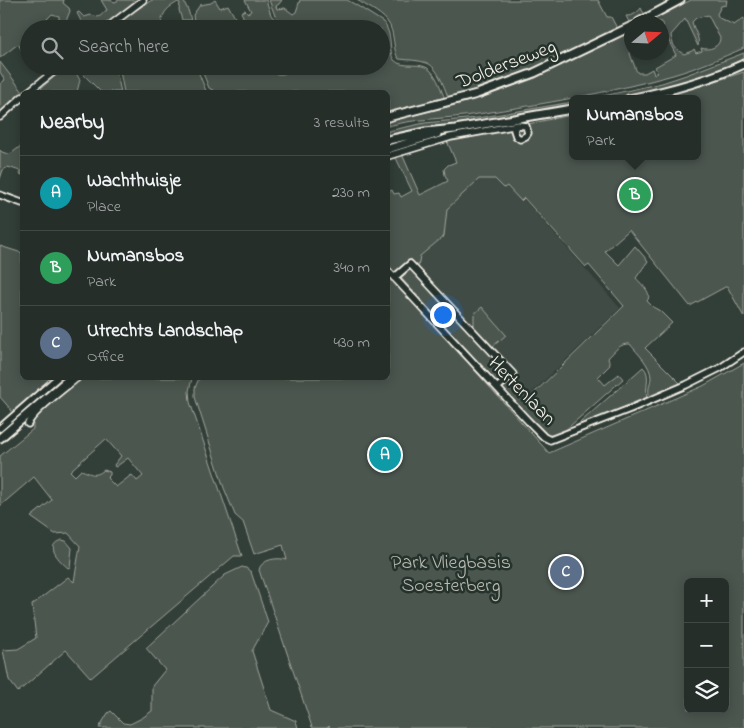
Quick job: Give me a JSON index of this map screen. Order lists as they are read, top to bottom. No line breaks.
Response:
{"streets":{"main road":["Dolderseweg"],"street":["Hertenlaan"]},"parks":["Park Vliegbasis Soesterberg"],"north":"right","page":{"search":"Search here","heading":["Nearby","3 results"],"popup":["Numansbos","Park"],"list":[{"mark":"A","name":"Wachthuisje","note":"Place","value":"230 m"},{"mark":"B","name":"Numansbos","note":"Park","value":"340 m"},{"mark":"C","name":"Utrechts Landschap","note":"Office","value":"430 m"}],"pins":["B","A","C"],"map_buttons":["+","−"]}}
